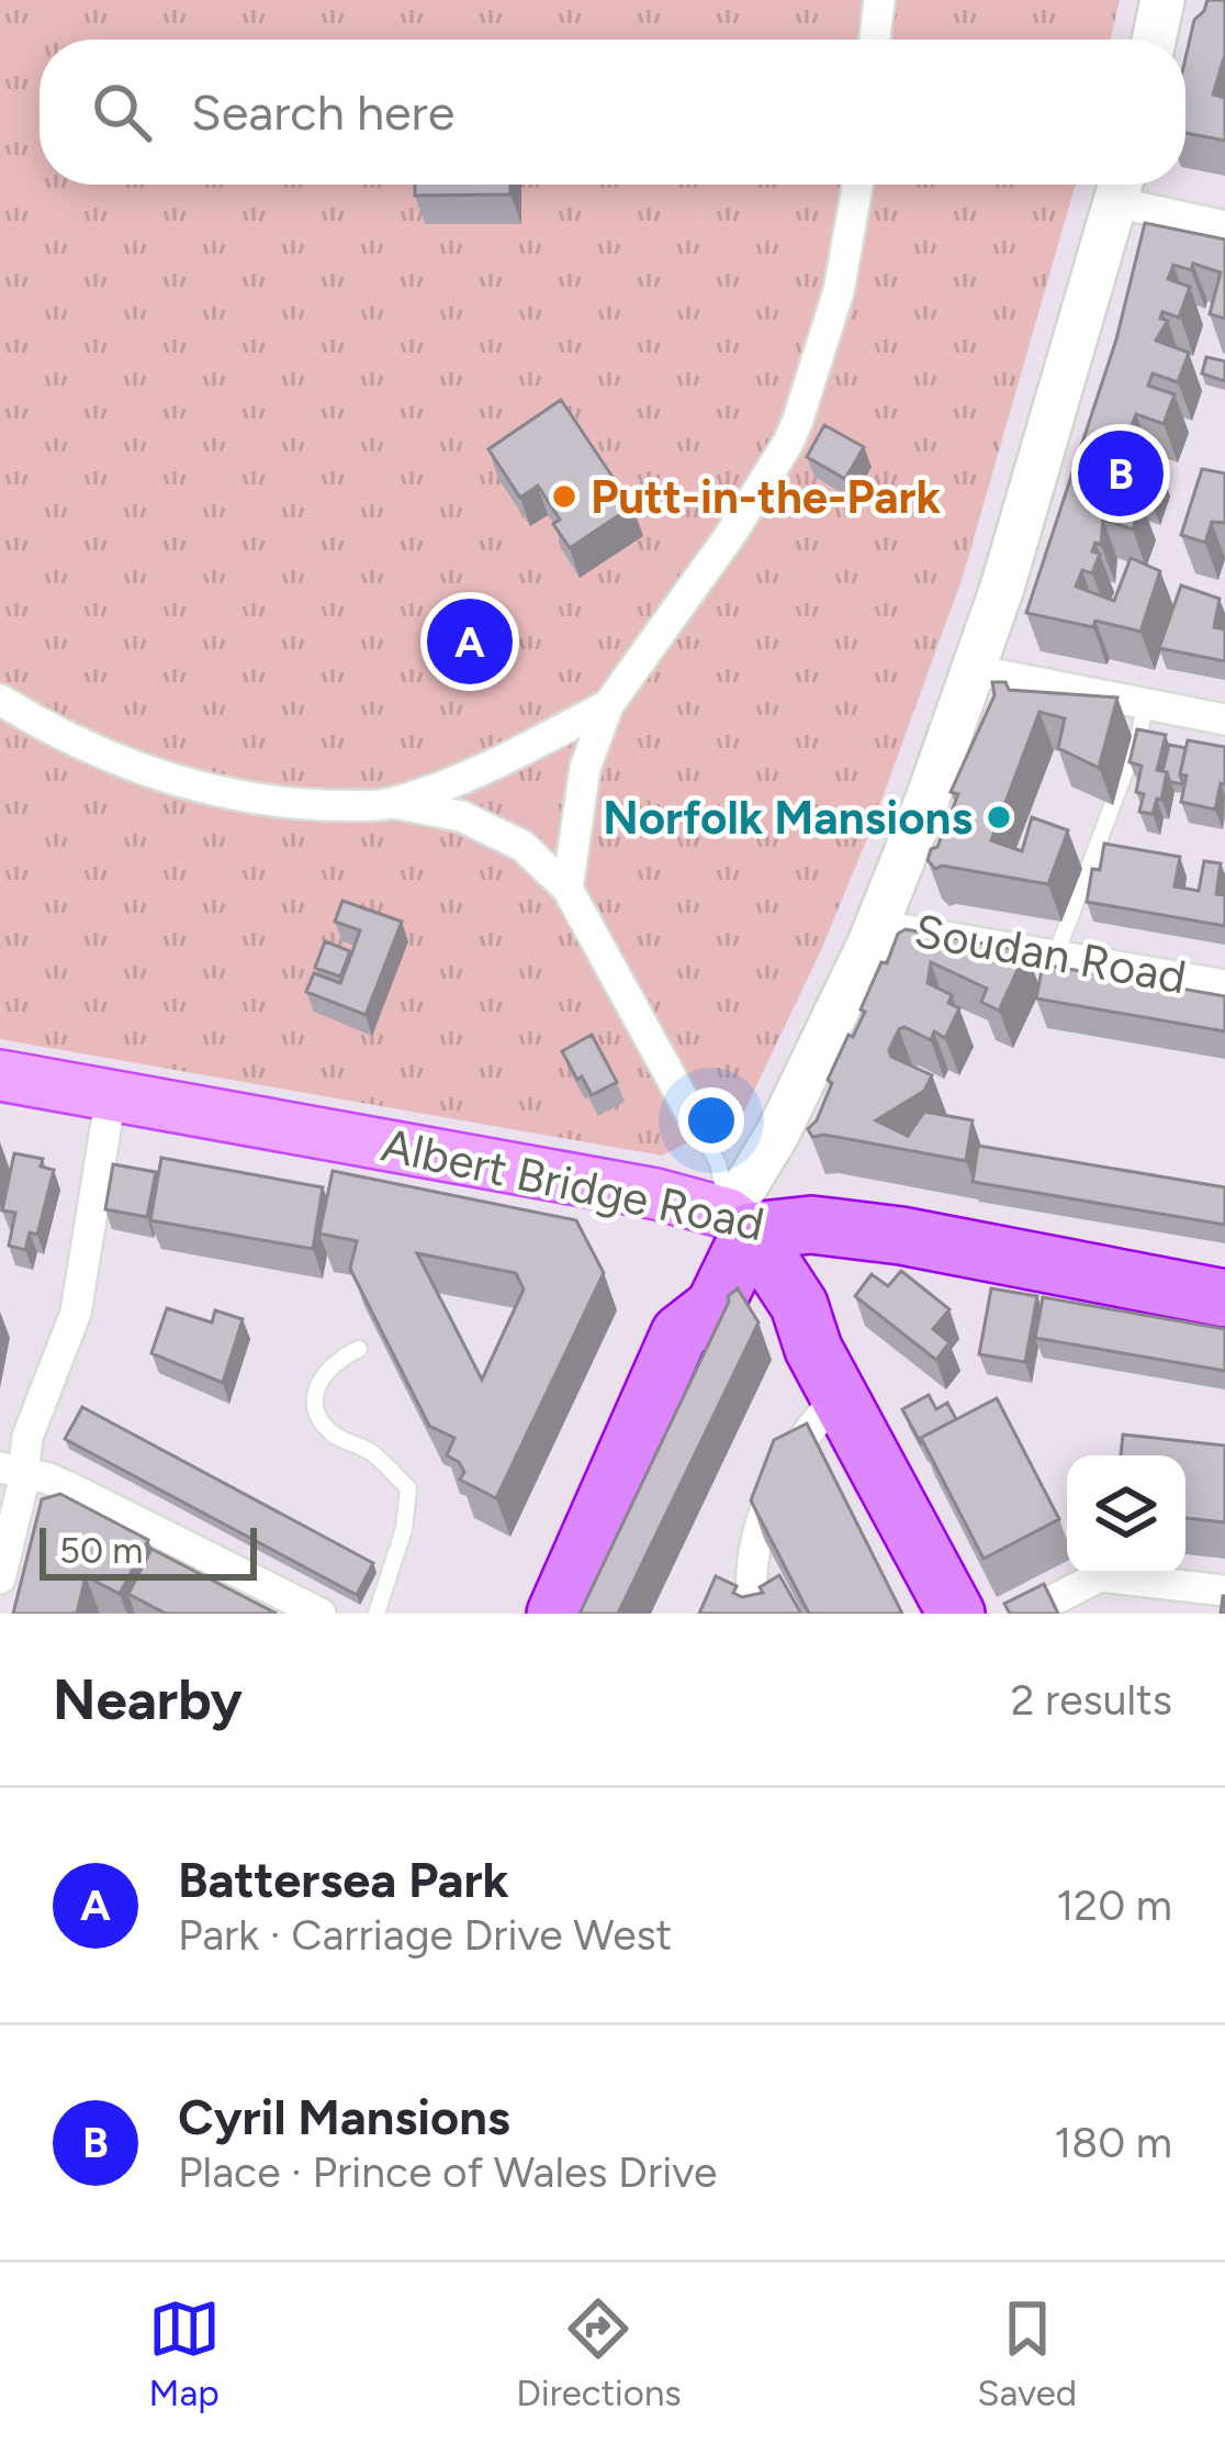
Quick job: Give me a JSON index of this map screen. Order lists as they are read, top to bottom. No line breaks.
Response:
{"streets":{"highway":["Albert Bridge Road"],"street":["Soudan Road"]},"places":["Putt-in-the-Park","Norfolk Mansions"],"scale_bar":"50 m","page":{"search":"Search here","pins":["B","A"],"scale":"50 m","heading":["Nearby","2 results"],"list":[{"mark":"A","name":"Battersea Park","note":"Park · Carriage Drive West","value":"120 m"},{"mark":"B","name":"Cyril Mansions","note":"Place · Prince of Wales Drive","value":"180 m"}],"nav":["Map","Directions","Saved"]}}
